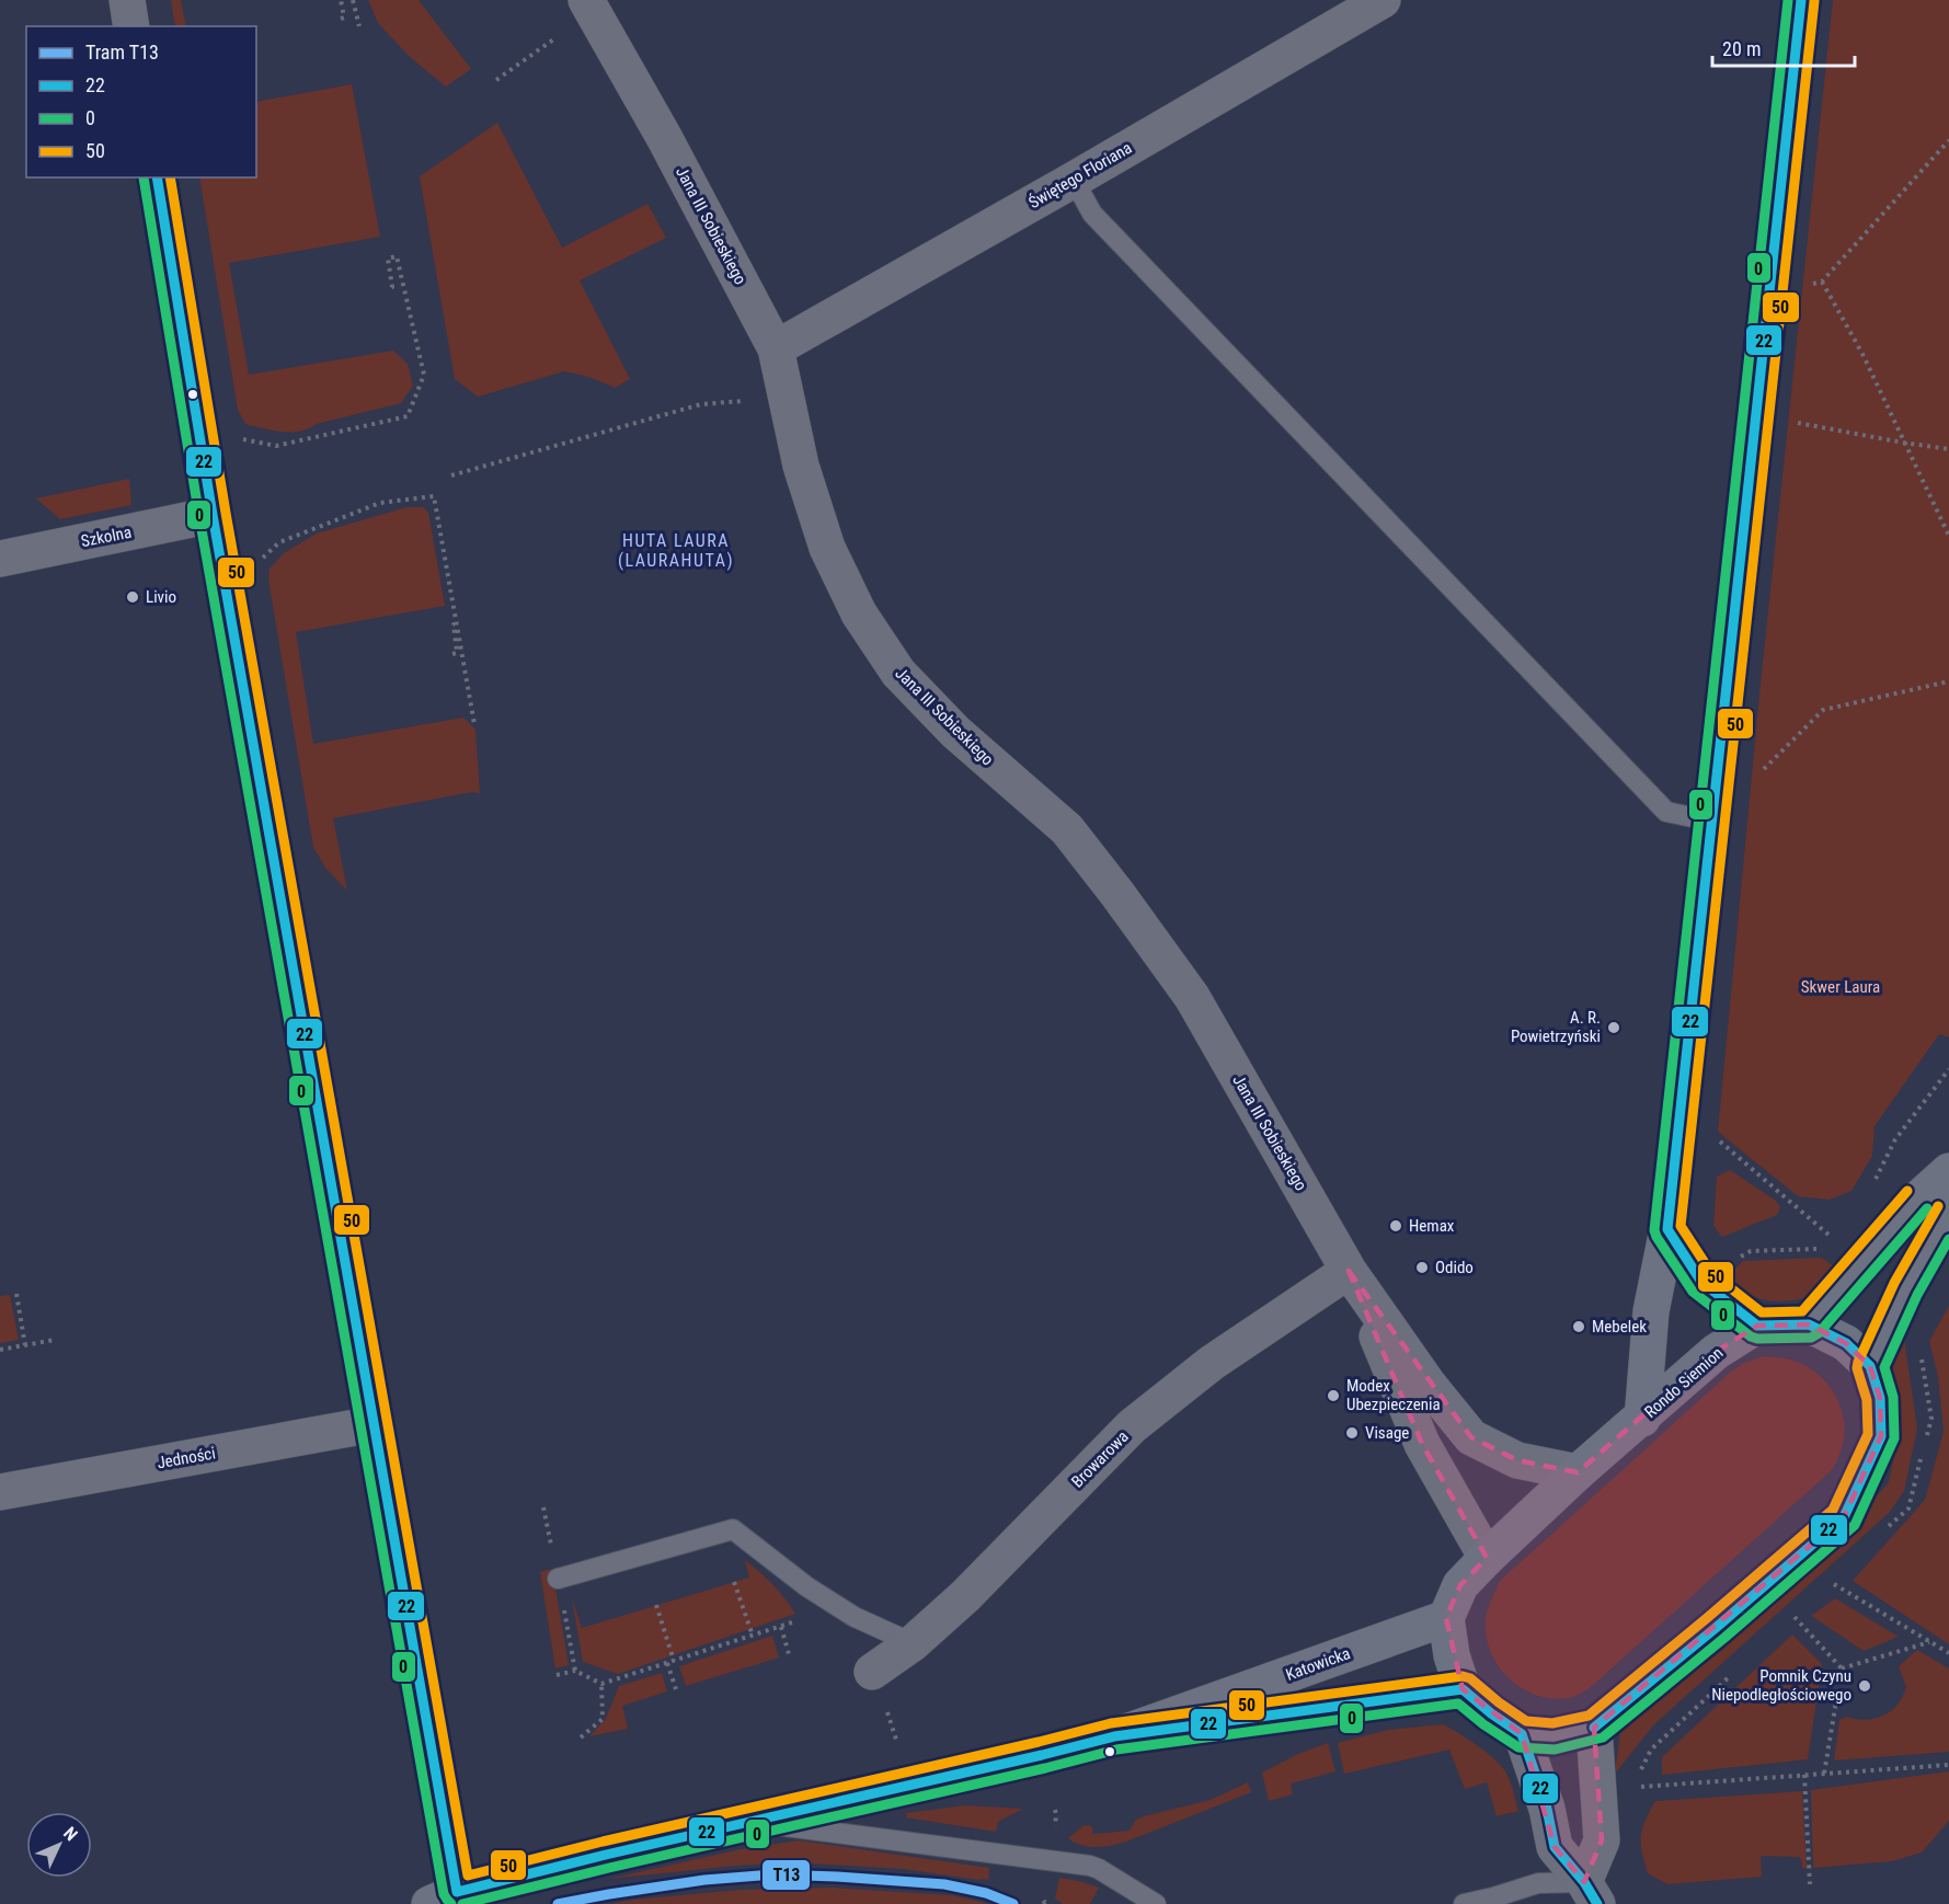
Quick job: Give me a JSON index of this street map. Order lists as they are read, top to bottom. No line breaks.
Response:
{"streets":{"main road":["Rondo Siemion","Katowicka"],"street":["Świętego Floriana","Jana III Sobieskiego","Szkolna","Jedności","Browarowa"]},"crossings":[["Świętego Floriana","Jana III Sobieskiego"],["Jana III Sobieskiego","Rondo Siemion"],["Jana III Sobieskiego","Browarowa"],["Rondo Siemion","Katowicka"]],"districts":["HUTA LAURA (LAURAHUTA)"],"parks":["Skwer Laura"],"places":["Livio","A. R. Powietrzyński","Hemax","Odido","Mebelek","Modex Ubezpieczenia","Visage","Pomnik Czynu Niepodległościowego"],"lines":["transit line 22","transit line 0","transit line 50","tram line T13"],"legend":["Tram T13","22","0","50"],"scale_bar":"20 m","north":"top right"}
